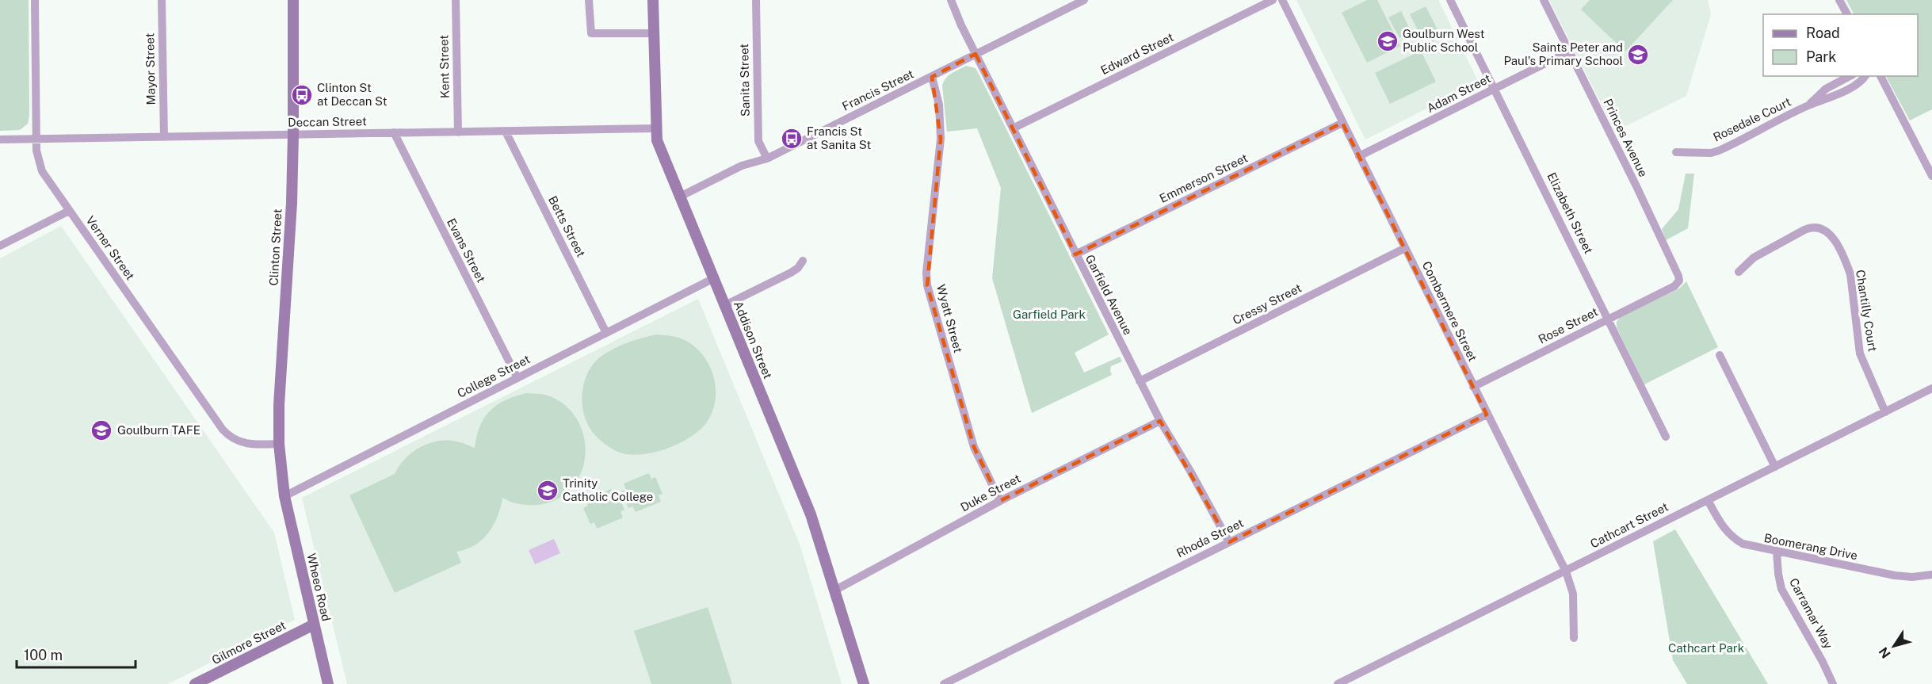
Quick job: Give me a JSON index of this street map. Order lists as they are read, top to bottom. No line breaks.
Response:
{"streets":{"street":["Edward Street","Kent Street","Mayor Street","Sanita Street","Francis Street","Adam Street","Rosedale Court","Deccan Street","Princes Avenue","Emmerson Street","Elizabeth Street","Betts Street","Clinton Street","Verner Street","Evans Street","Garfield Avenue","Cressy Street","Chantilly Court","Combermere Street","Wyatt Street","Rose Street","Addison Street","College Street","Duke Street","Cathcart Street","Rhoda Street","Boomerang Drive","Wheeo Road","Carramar Way","Gilmore Street"]},"crossings":[["Edward Street","Garfield Avenue"],["Kent Street","Deccan Street"],["Mayor Street","Deccan Street"],["Sanita Street","Francis Street"],["Francis Street","Garfield Avenue"],["Francis Street","Wyatt Street"],["Francis Street","Addison Street"],["Adam Street","Princes Avenue"],["Adam Street","Elizabeth Street"],["Adam Street","Combermere Street"],["Deccan Street","Betts Street"],["Deccan Street","Clinton Street"],["Deccan Street","Verner Street"],["Deccan Street","Evans Street"],["Deccan Street","Addison Street"],["Princes Avenue","Rose Street"],["Emmerson Street","Garfield Avenue"],["Emmerson Street","Combermere Street"],["Elizabeth Street","Rose Street"],["Betts Street","College Street"],["Clinton Street","Verner Street"],["Clinton Street","College Street"],["Clinton Street","Wheeo Road"],["Evans Street","College Street"],["Garfield Avenue","Cressy Street"],["Garfield Avenue","Duke Street"],["Garfield Avenue","Rhoda Street"],["Cressy Street","Combermere Street"],["Chantilly Court","Cathcart Street"],["Combermere Street","Rose Street"],["Combermere Street","Cathcart Street"],["Combermere Street","Rhoda Street"],["Wyatt Street","Duke Street"],["Addison Street","College Street"],["Addison Street","Duke Street"],["College Street","Wheeo Road"],["Cathcart Street","Boomerang Drive"],["Boomerang Drive","Carramar Way"],["Wheeo Road","Gilmore Street"]],"parks":["Garfield Park","Cathcart Park"],"places":{"school or university":["Goulburn West Public School","Saints Peter and Paul's Primary School","Goulburn TAFE","Trinity Catholic College"],"bus stop":["Clinton St at Deccan St","Francis St at Sanita St"]},"legend":["Road","Park"],"scale_bar":"100 m","north":"bottom left"}
